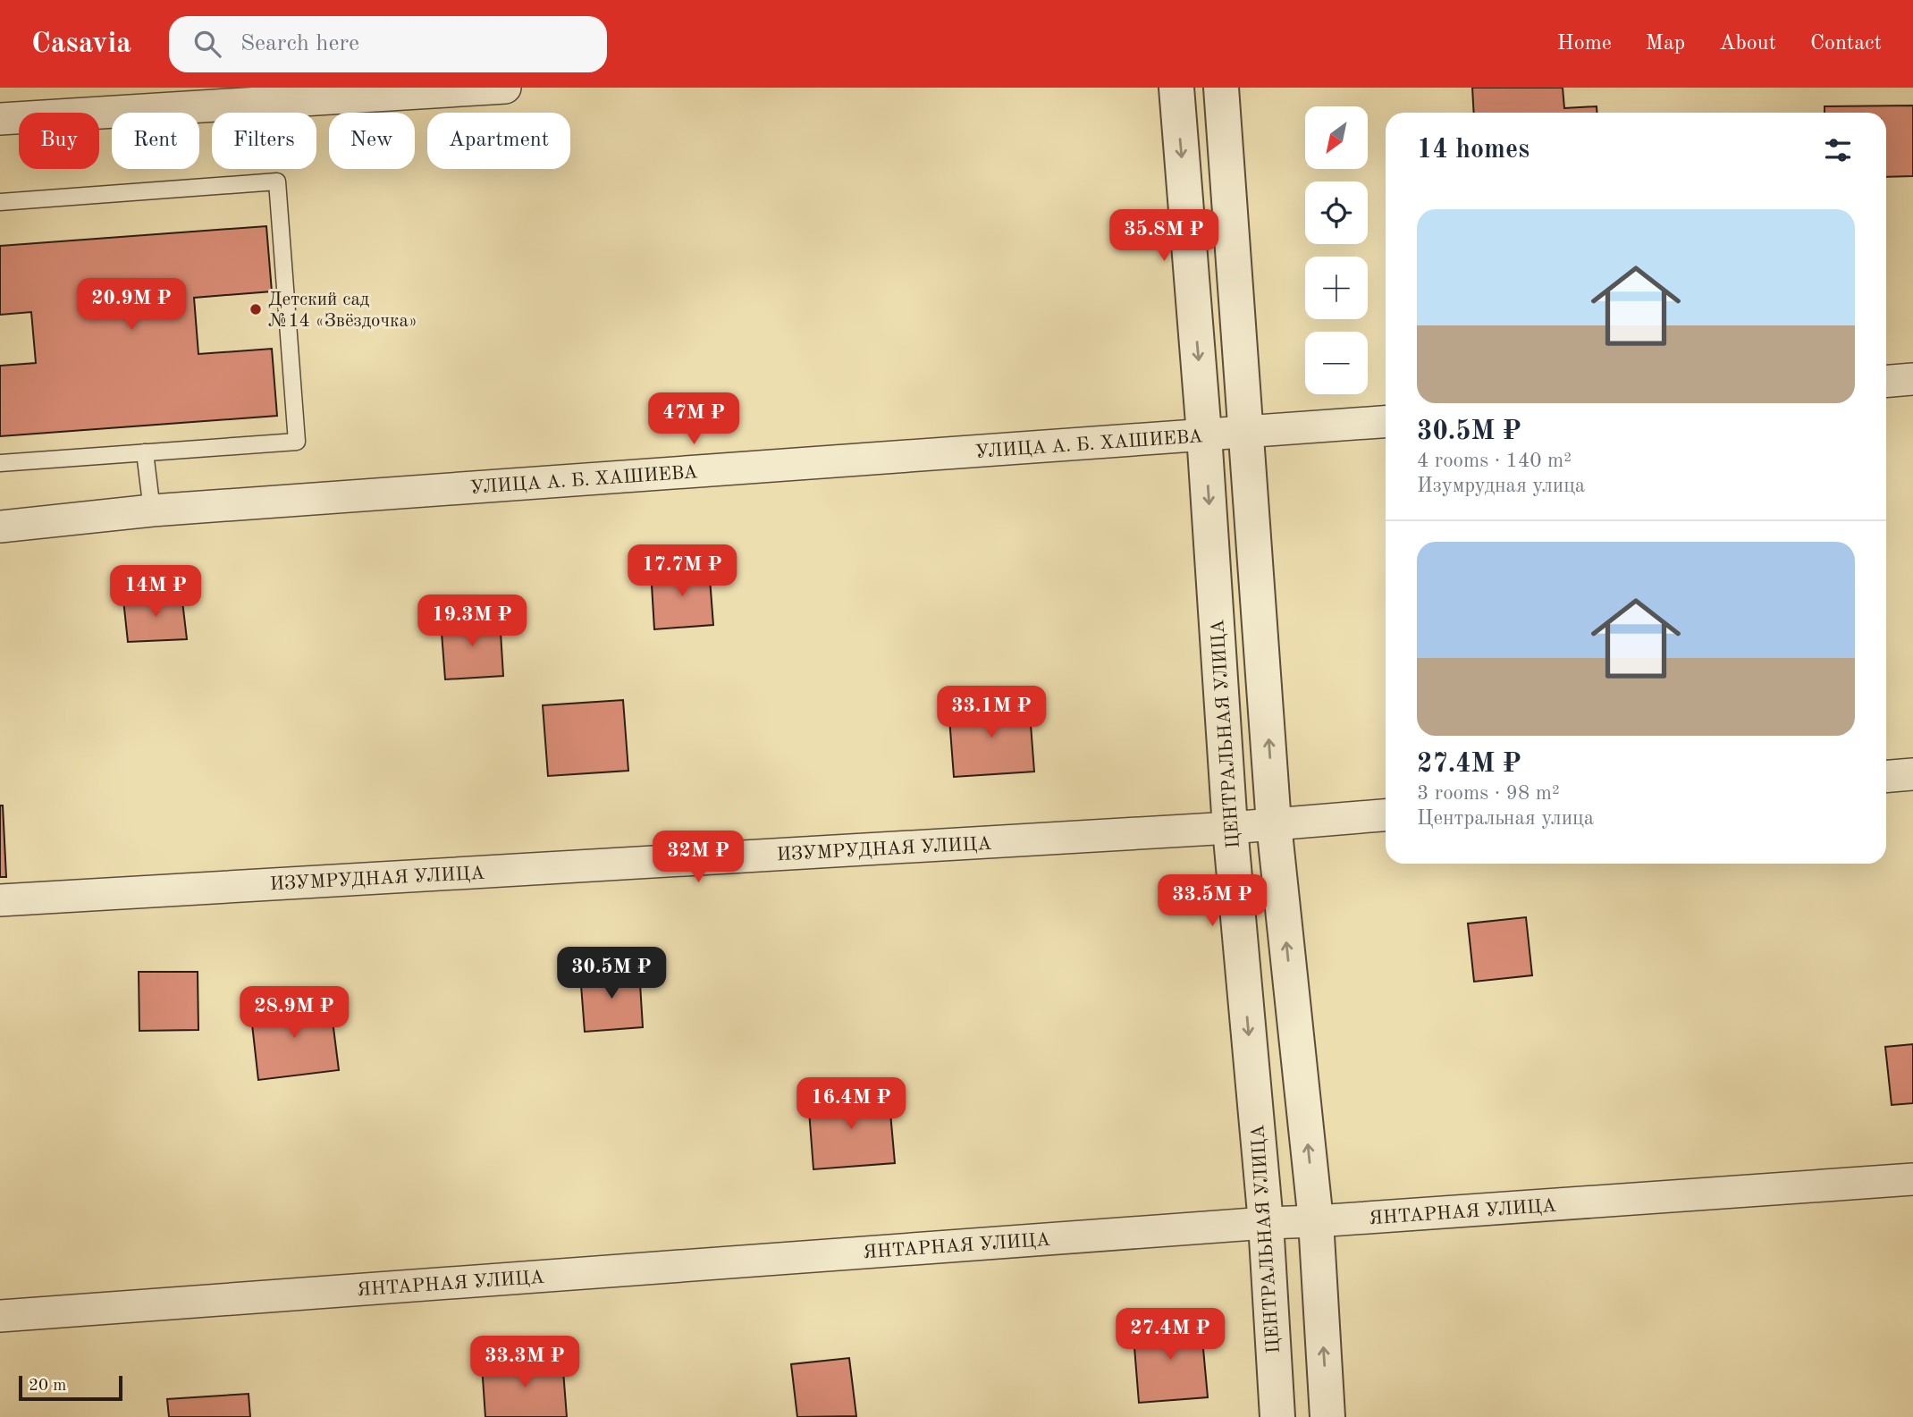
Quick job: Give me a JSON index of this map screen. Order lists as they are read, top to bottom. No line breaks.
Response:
{"streets":{"street":["УЛИЦА А. Б. ХАШИЕВА","ЦЕНТРАЛЬНАЯ УЛИЦА","ИЗУМРУДНАЯ УЛИЦА","ЯНТАРНАЯ УЛИЦА"]},"crossings":[["УЛИЦА А. Б. ХАШИЕВА","ЦЕНТРАЛЬНАЯ УЛИЦА"],["ЦЕНТРАЛЬНАЯ УЛИЦА","ИЗУМРУДНАЯ УЛИЦА"],["ЦЕНТРАЛЬНАЯ УЛИЦА","ЯНТАРНАЯ УЛИЦА"]],"places":["Детский сад №14 «Звёздочка»"],"scale_bar":"20 m","north":"bottom left","page":{"header":"Casavia","search":"Search here","nav":["Home","Map","About","Contact"],"map_buttons":["+","−"],"chip":["Buy","Rent","Filters","New","Apartment"],"heading":"14 homes","list":[{"name":"30.5M ₽","note":"4 rooms · 140 m² · Изумрудная улица"},{"name":"27.4M ₽","note":"3 rooms · 98 m² · Центральная улица"}],"price":["35.8M ₽","20.9M ₽","47M ₽","17.7M ₽","14M ₽","19.3M ₽","33.1M ₽","32M ₽","33.5M ₽","30.5M ₽","28.9M ₽","16.4M ₽","27.4M ₽","33.3M ₽"],"scale":"20 m"}}
